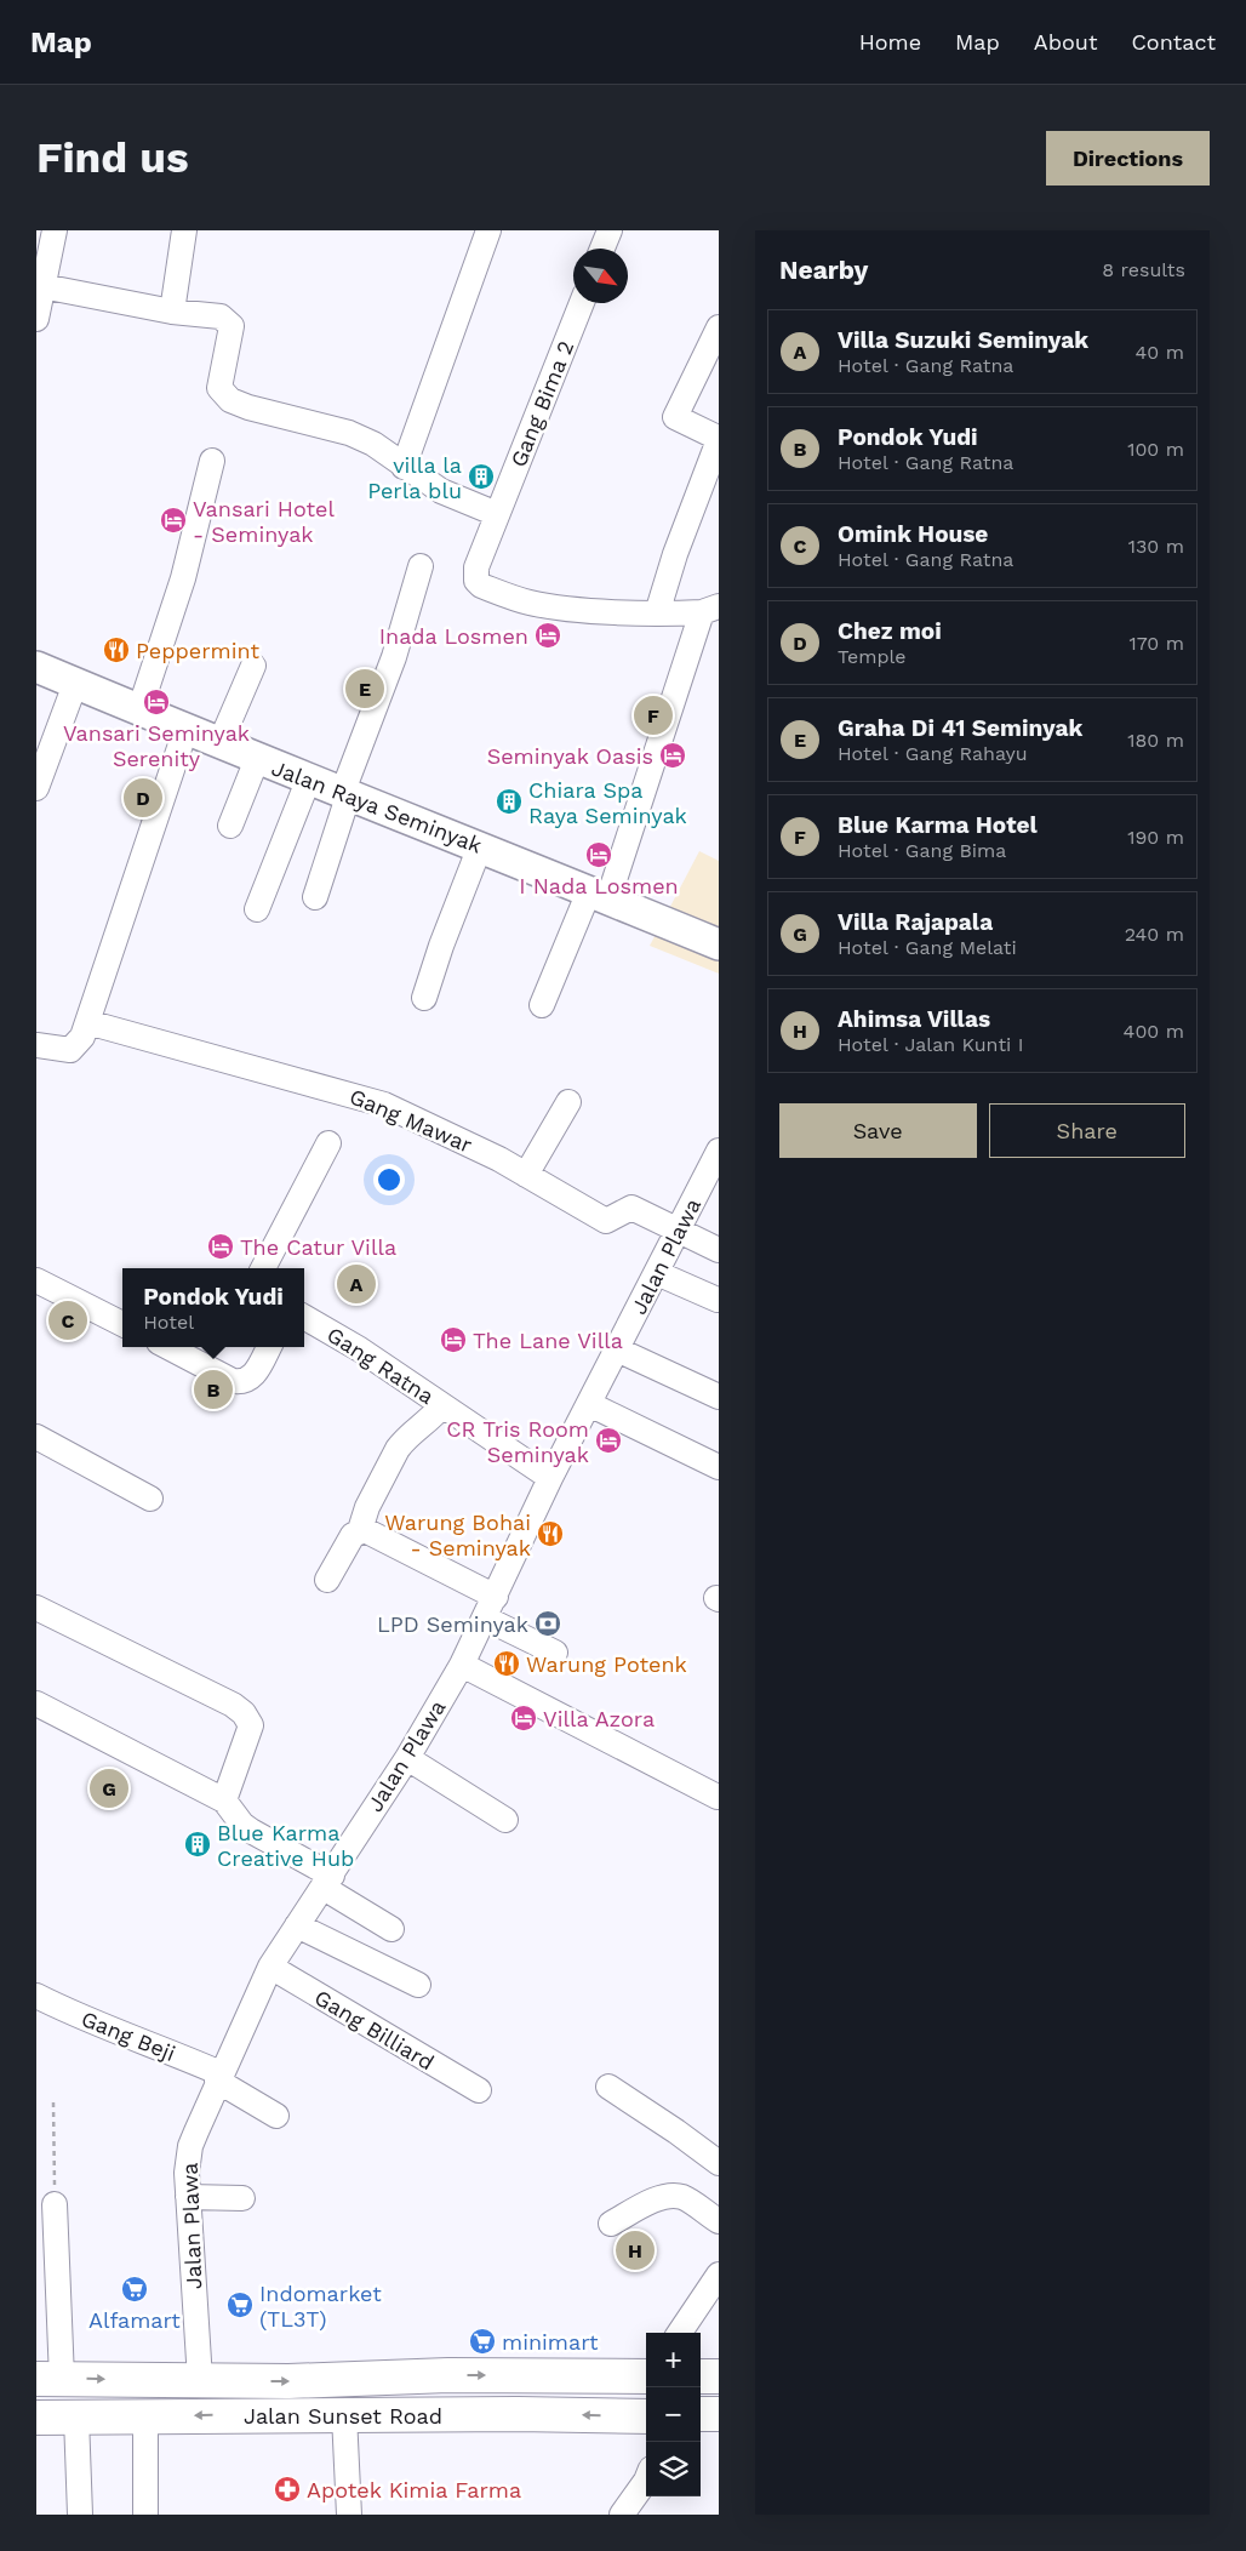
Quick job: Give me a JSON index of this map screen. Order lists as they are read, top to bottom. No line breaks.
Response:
{"streets":{"highway":["Jalan Sunset Road"],"main road":["Jalan Raya Seminyak"],"street":["Gang Bima 2","Gang Mawar","Jalan Plawa","Gang Ratna","Gang Billiard","Gang Beji"]},"crossings":[["Gang Mawar","Jalan Plawa"],["Jalan Plawa","Gang Ratna"],["Jalan Plawa","Gang Billiard"],["Jalan Plawa","Gang Beji"],["Jalan Plawa","Jalan Sunset Road"]],"places":{"building":["villa la Perla blu","Chiara Spa Raya Seminyak","Blue Karma Creative Hub"],"hotel":["Vansari Hotel - Seminyak","Inada Losmen","Vansari Seminyak Serenity","Seminyak Oasis","I Nada Losmen","The Catur Villa","The Lane Villa","CR Tris Room Seminyak","Villa Azora"],"restaurant":["Peppermint","Warung Bohai - Seminyak","Warung Potenk"],"bank":["LPD Seminyak"],"supermarket":["Alfamart","Indomarket (TL3T)","minimart"],"pharmacy":["Apotek Kimia Farma"]},"north":"bottom right","page":{"header":"Map","nav":["Home","Map","About","Contact"],"buttons":["Directions",["Save","Share"]],"title":"Find us","heading":["Nearby","8 results"],"list":[{"mark":"A","name":"Villa Suzuki Seminyak","note":"Hotel · Gang Ratna","value":"40 m"},{"mark":"B","name":"Pondok Yudi","note":"Hotel · Gang Ratna","value":"100 m"},{"mark":"C","name":"Omink House","note":"Hotel · Gang Ratna","value":"130 m"},{"mark":"D","name":"Chez moi","note":"Temple","value":"170 m"},{"mark":"E","name":"Graha Di 41 Seminyak","note":"Hotel · Gang Rahayu","value":"180 m"},{"mark":"F","name":"Blue Karma Hotel","note":"Hotel · Gang Bima","value":"190 m"},{"mark":"G","name":"Villa Rajapala","note":"Hotel · Gang Melati","value":"240 m"},{"mark":"H","name":"Ahimsa Villas","note":"Hotel · Jalan Kunti I","value":"400 m"}],"pins":["E","F","D","A","C","B","G","H"],"popup":["Pondok Yudi","Hotel"],"map_buttons":["+","−"]}}
